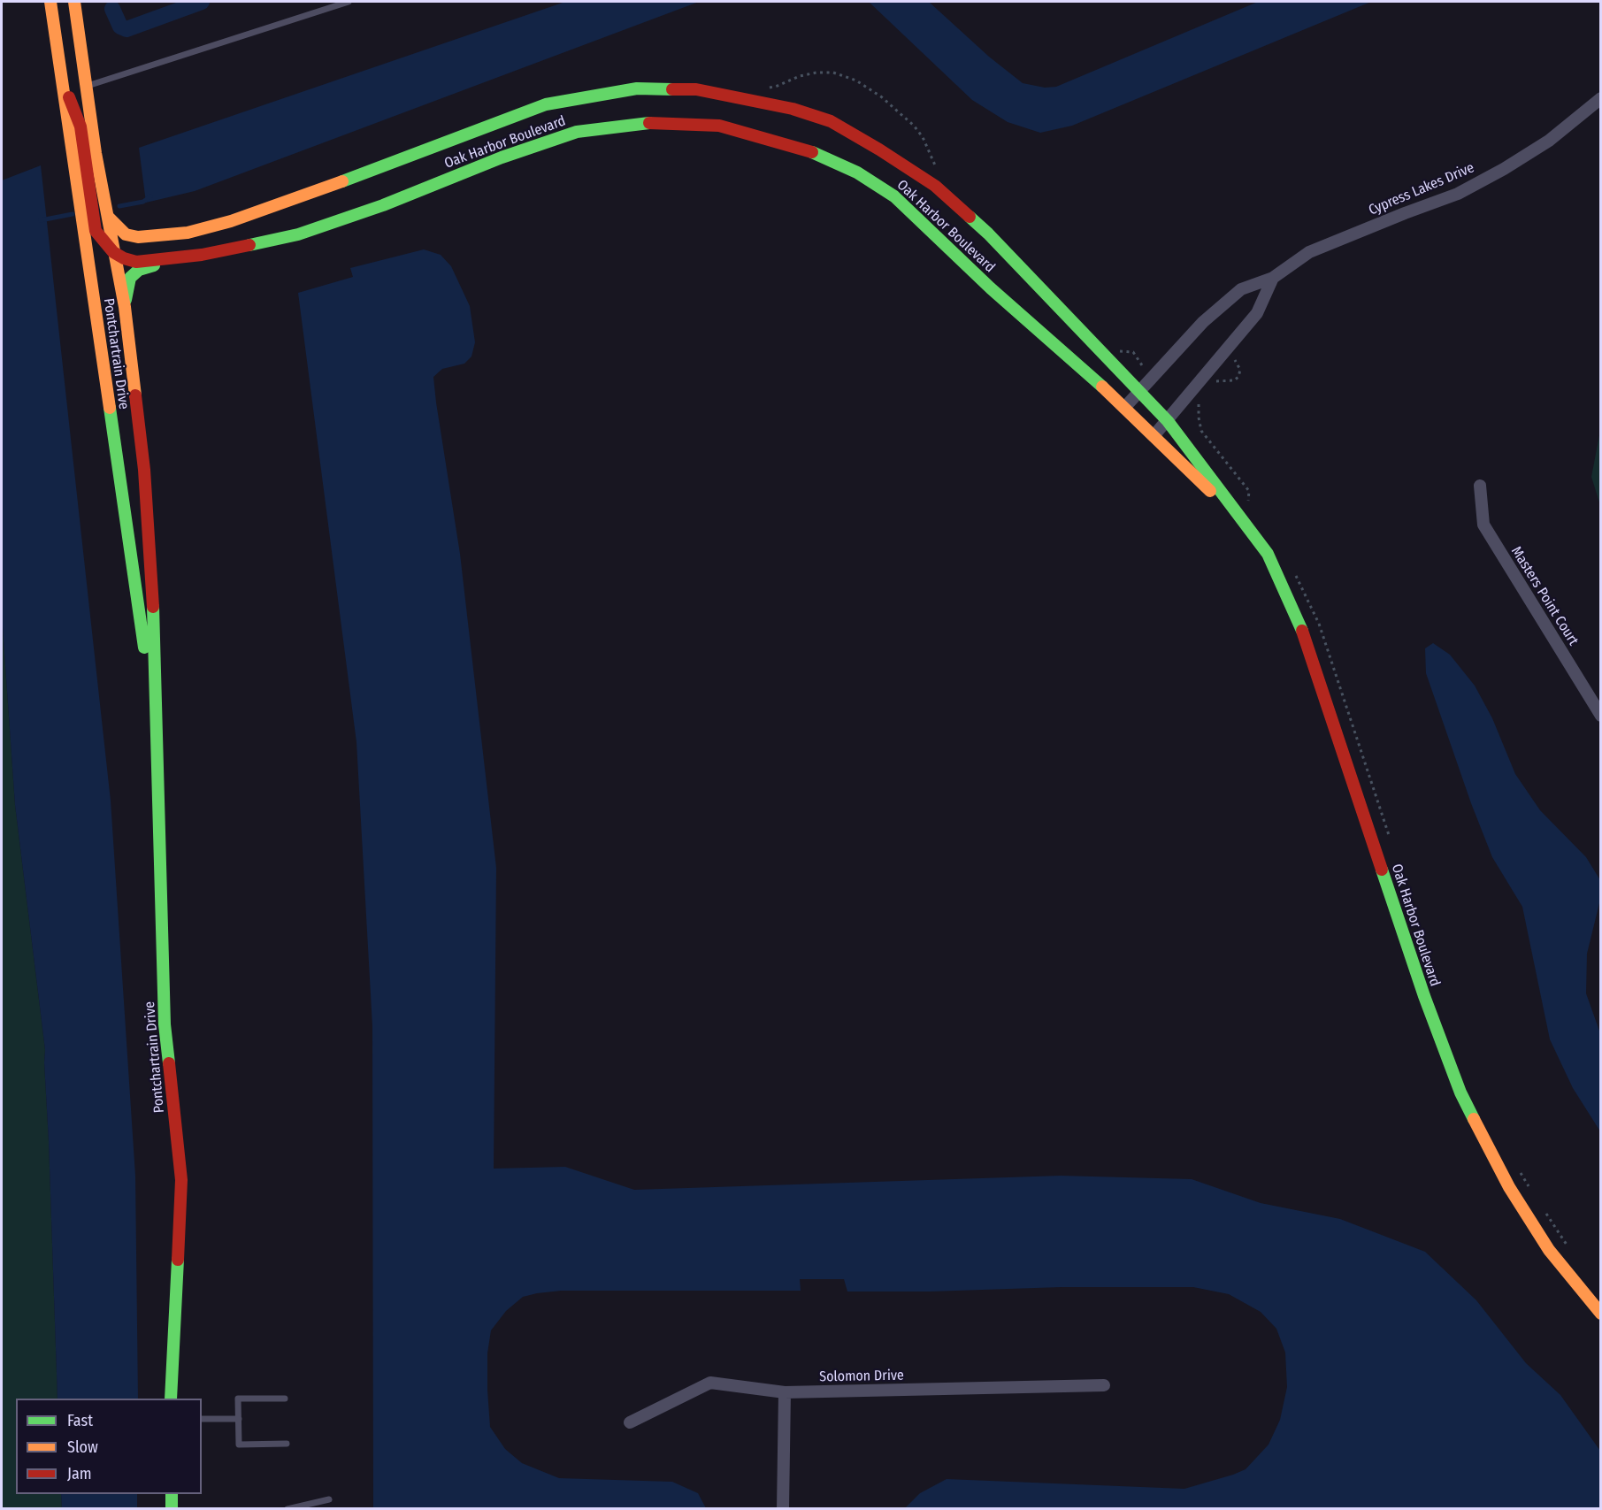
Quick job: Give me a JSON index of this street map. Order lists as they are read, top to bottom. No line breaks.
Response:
{"streets":{"street":["Oak Harbor Boulevard","Cypress Lakes Drive","Pontchartrain Drive","Masters Point Court","Solomon Drive"]},"crossings":[["Oak Harbor Boulevard","Cypress Lakes Drive"],["Oak Harbor Boulevard","Pontchartrain Drive"]],"legend":["Fast","Slow","Jam"]}
